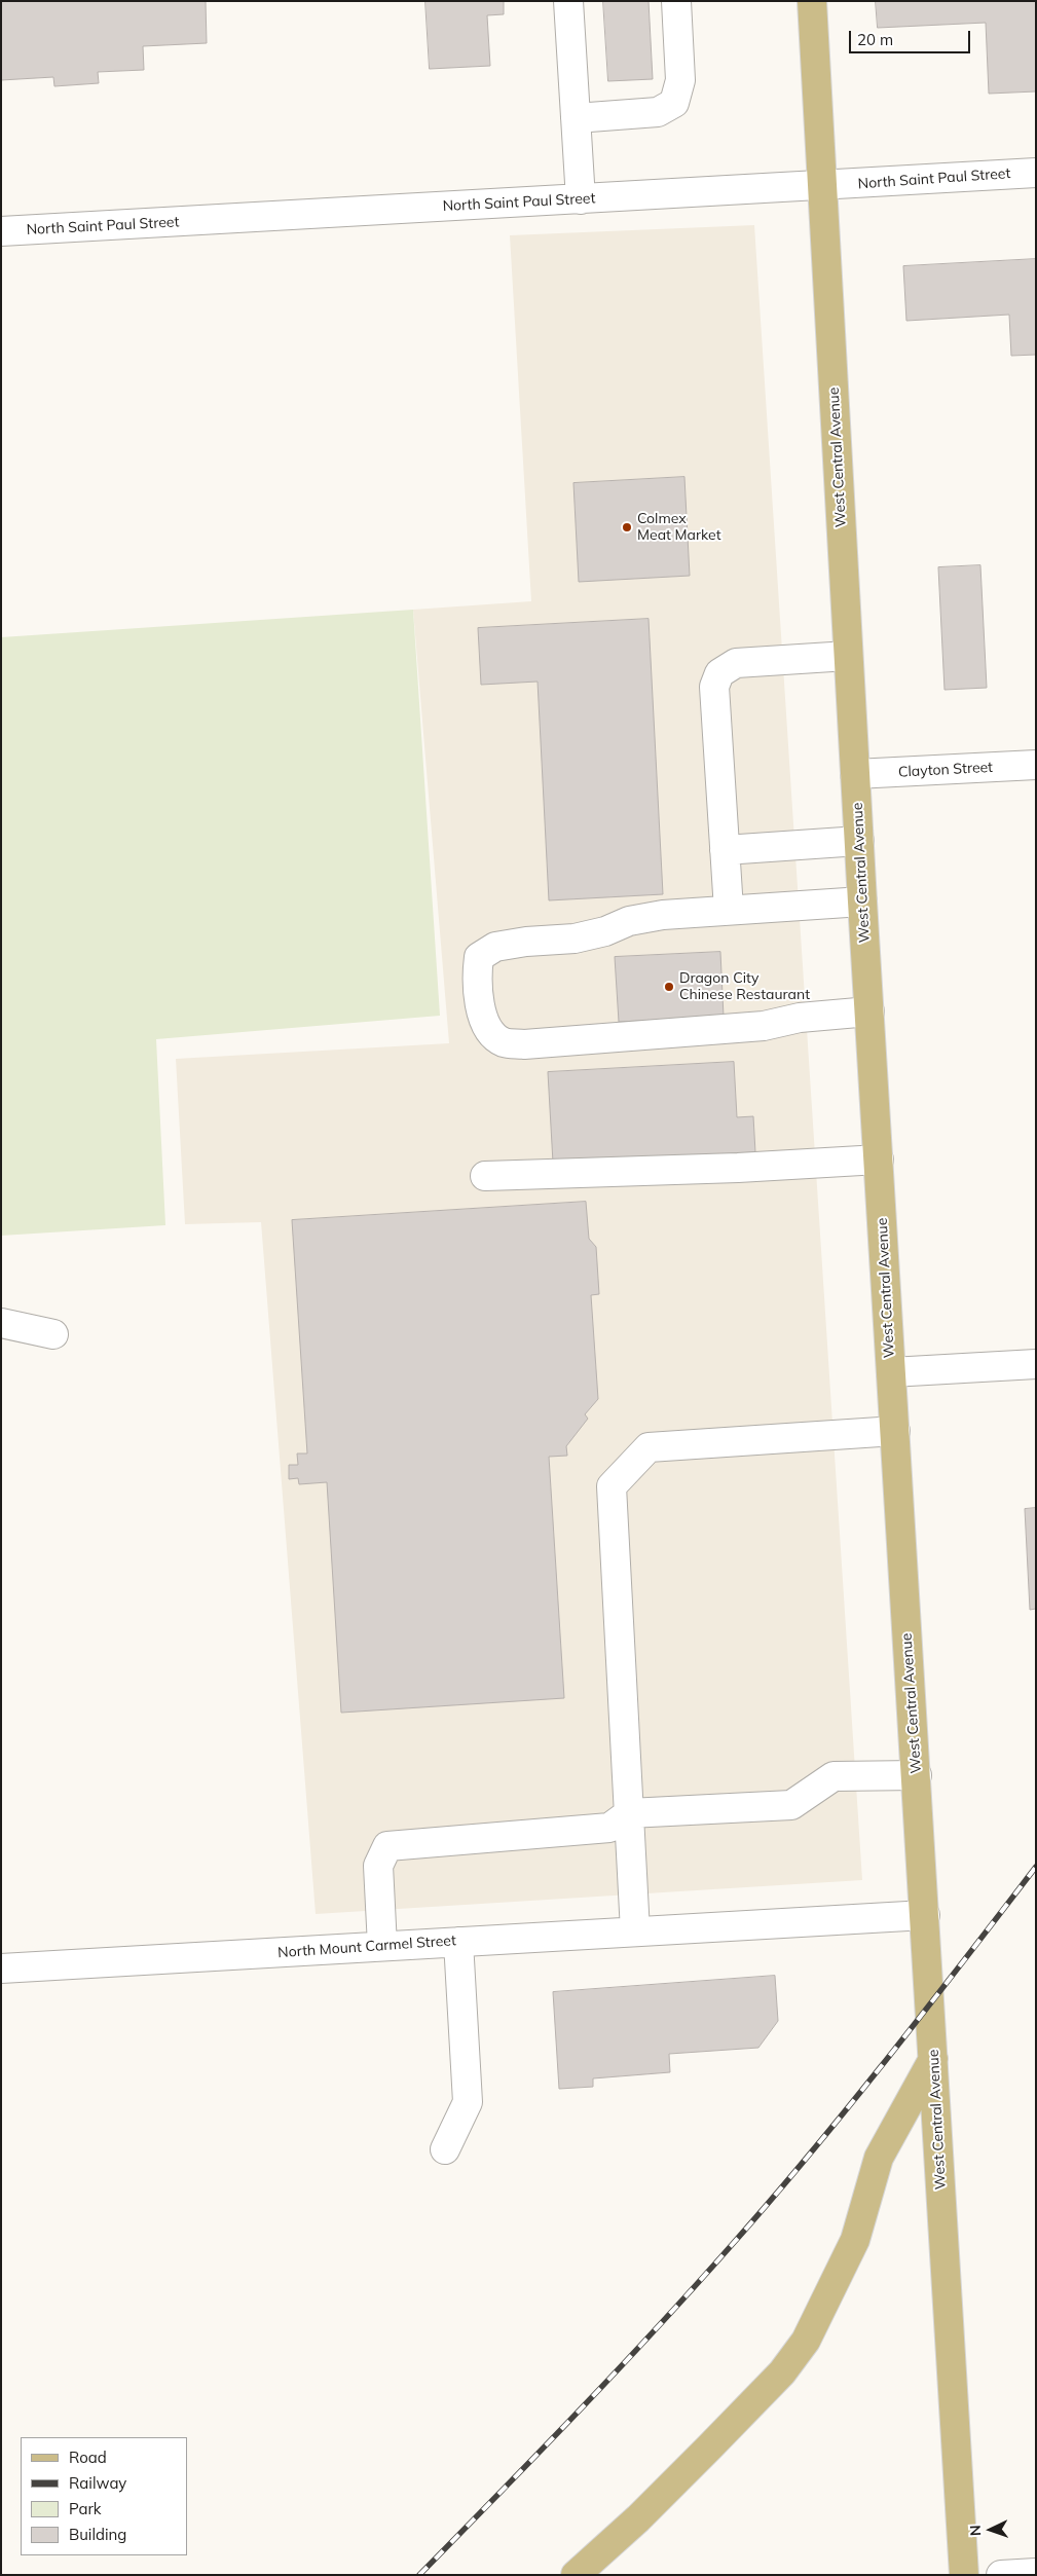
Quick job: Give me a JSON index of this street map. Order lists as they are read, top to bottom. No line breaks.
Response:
{"streets":{"main road":["West Central Avenue"],"street":["North Saint Paul Street","Clayton Street","North Mount Carmel Street"]},"crossings":[["North Saint Paul Street","West Central Avenue"],["West Central Avenue","Clayton Street"],["West Central Avenue","North Mount Carmel Street"]],"places":["Colmex Meat Market","Dragon City Chinese Restaurant"],"legend":["Road","Railway","Park","Building"],"scale_bar":"20 m","north":"left"}
